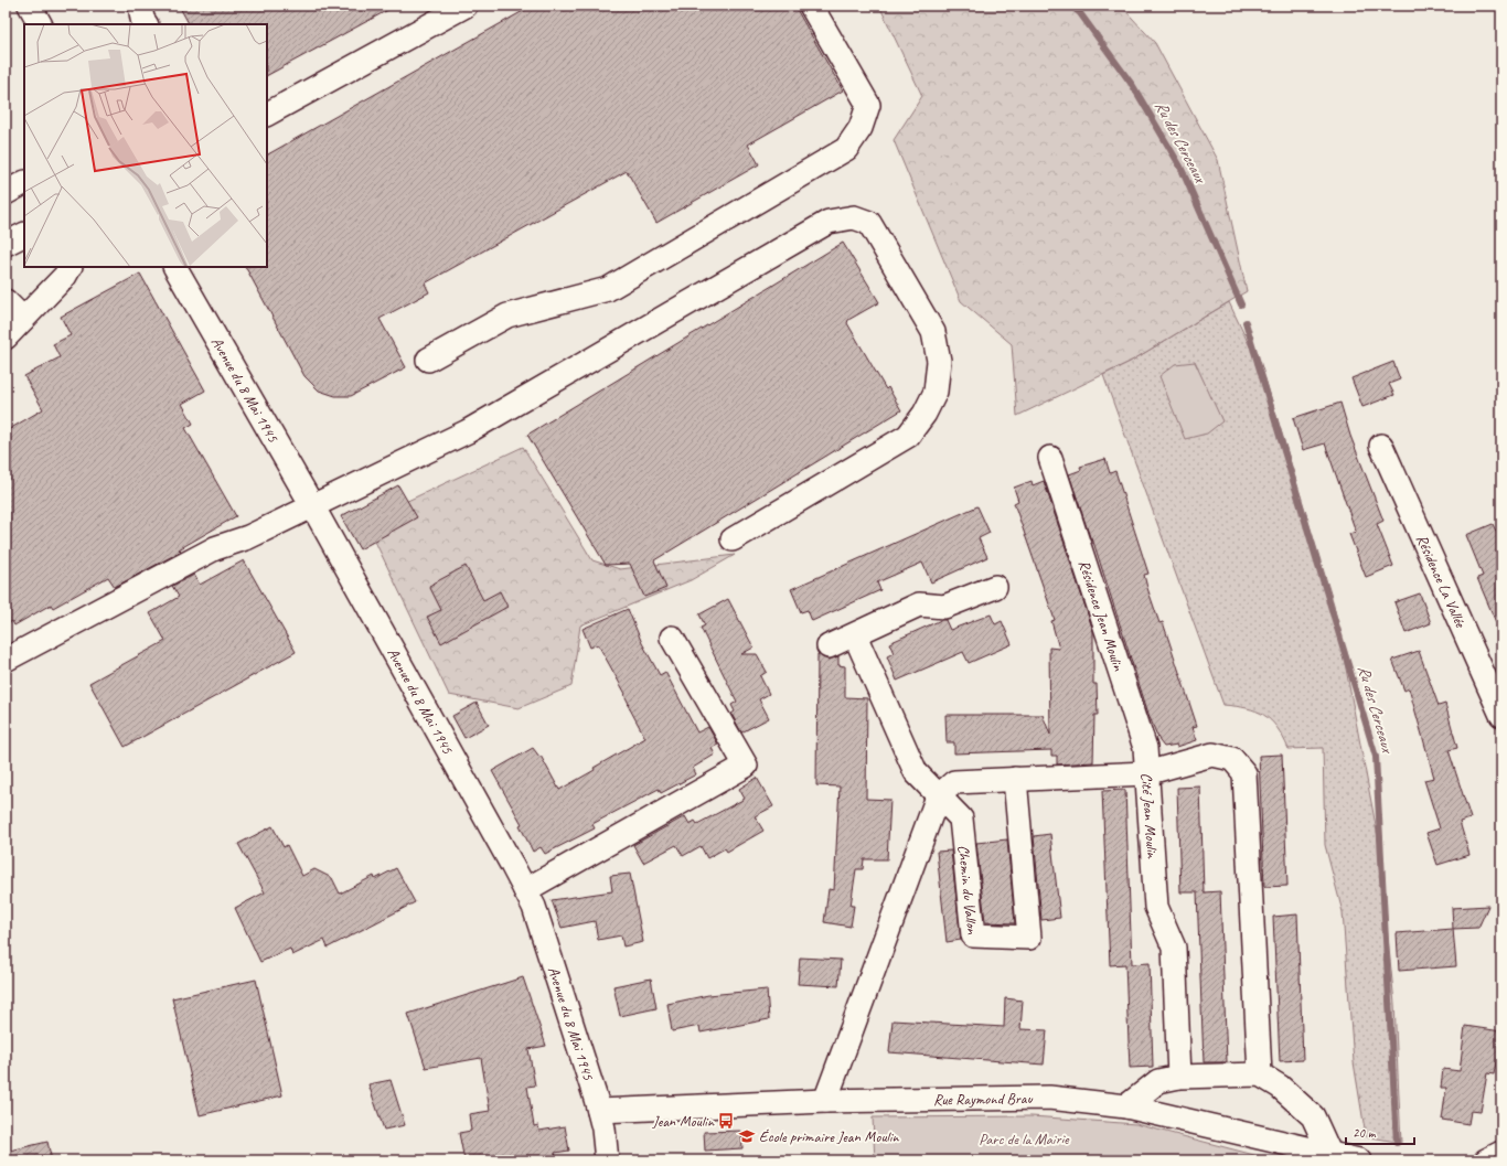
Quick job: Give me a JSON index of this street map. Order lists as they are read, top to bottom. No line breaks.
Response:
{"streets":{"street":["Avenue du 8 Mai 1945","Résidence La Vallée","Résidence Jean Moulin","Cité Jean Moulin","Chemin du Vallon","Rue Raymond Brau"]},"crossings":[["Avenue du 8 Mai 1945","Rue Raymond Brau"],["Résidence Jean Moulin","Cité Jean Moulin"]],"water":["Ru des Cerceaux"],"parks":["Parc de la Mairie"],"places":{"bus stop":["Jean Moulin"],"school or university":["École primaire Jean Moulin"]},"scale_bar":"20 m"}
